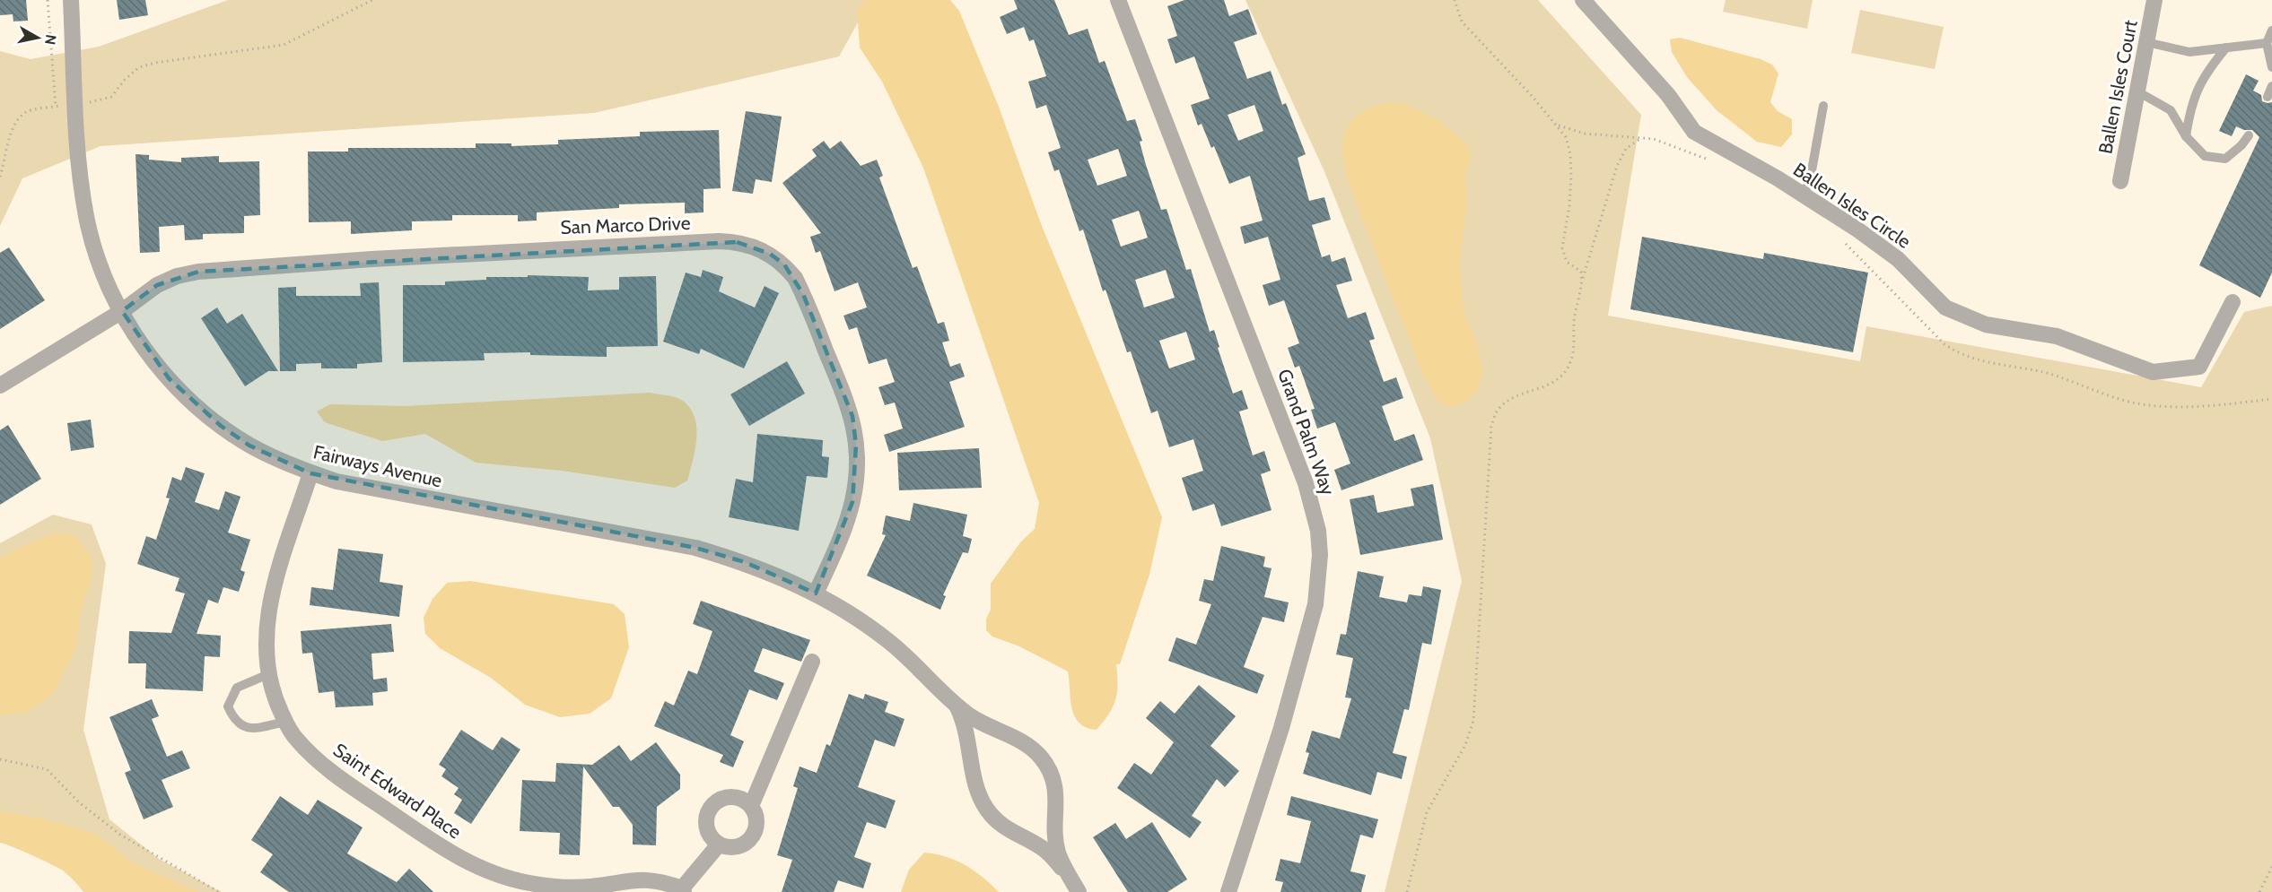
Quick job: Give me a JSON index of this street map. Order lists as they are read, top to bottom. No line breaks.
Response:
{"streets":{"street":["Ballen Isles Court","Ballen Isles Circle","San Marco Drive","Grand Palm Way","Fairways Avenue","Saint Edward Place"]},"crossings":[["San Marco Drive","Fairways Avenue"],["Fairways Avenue","Saint Edward Place"]],"north":"right"}
